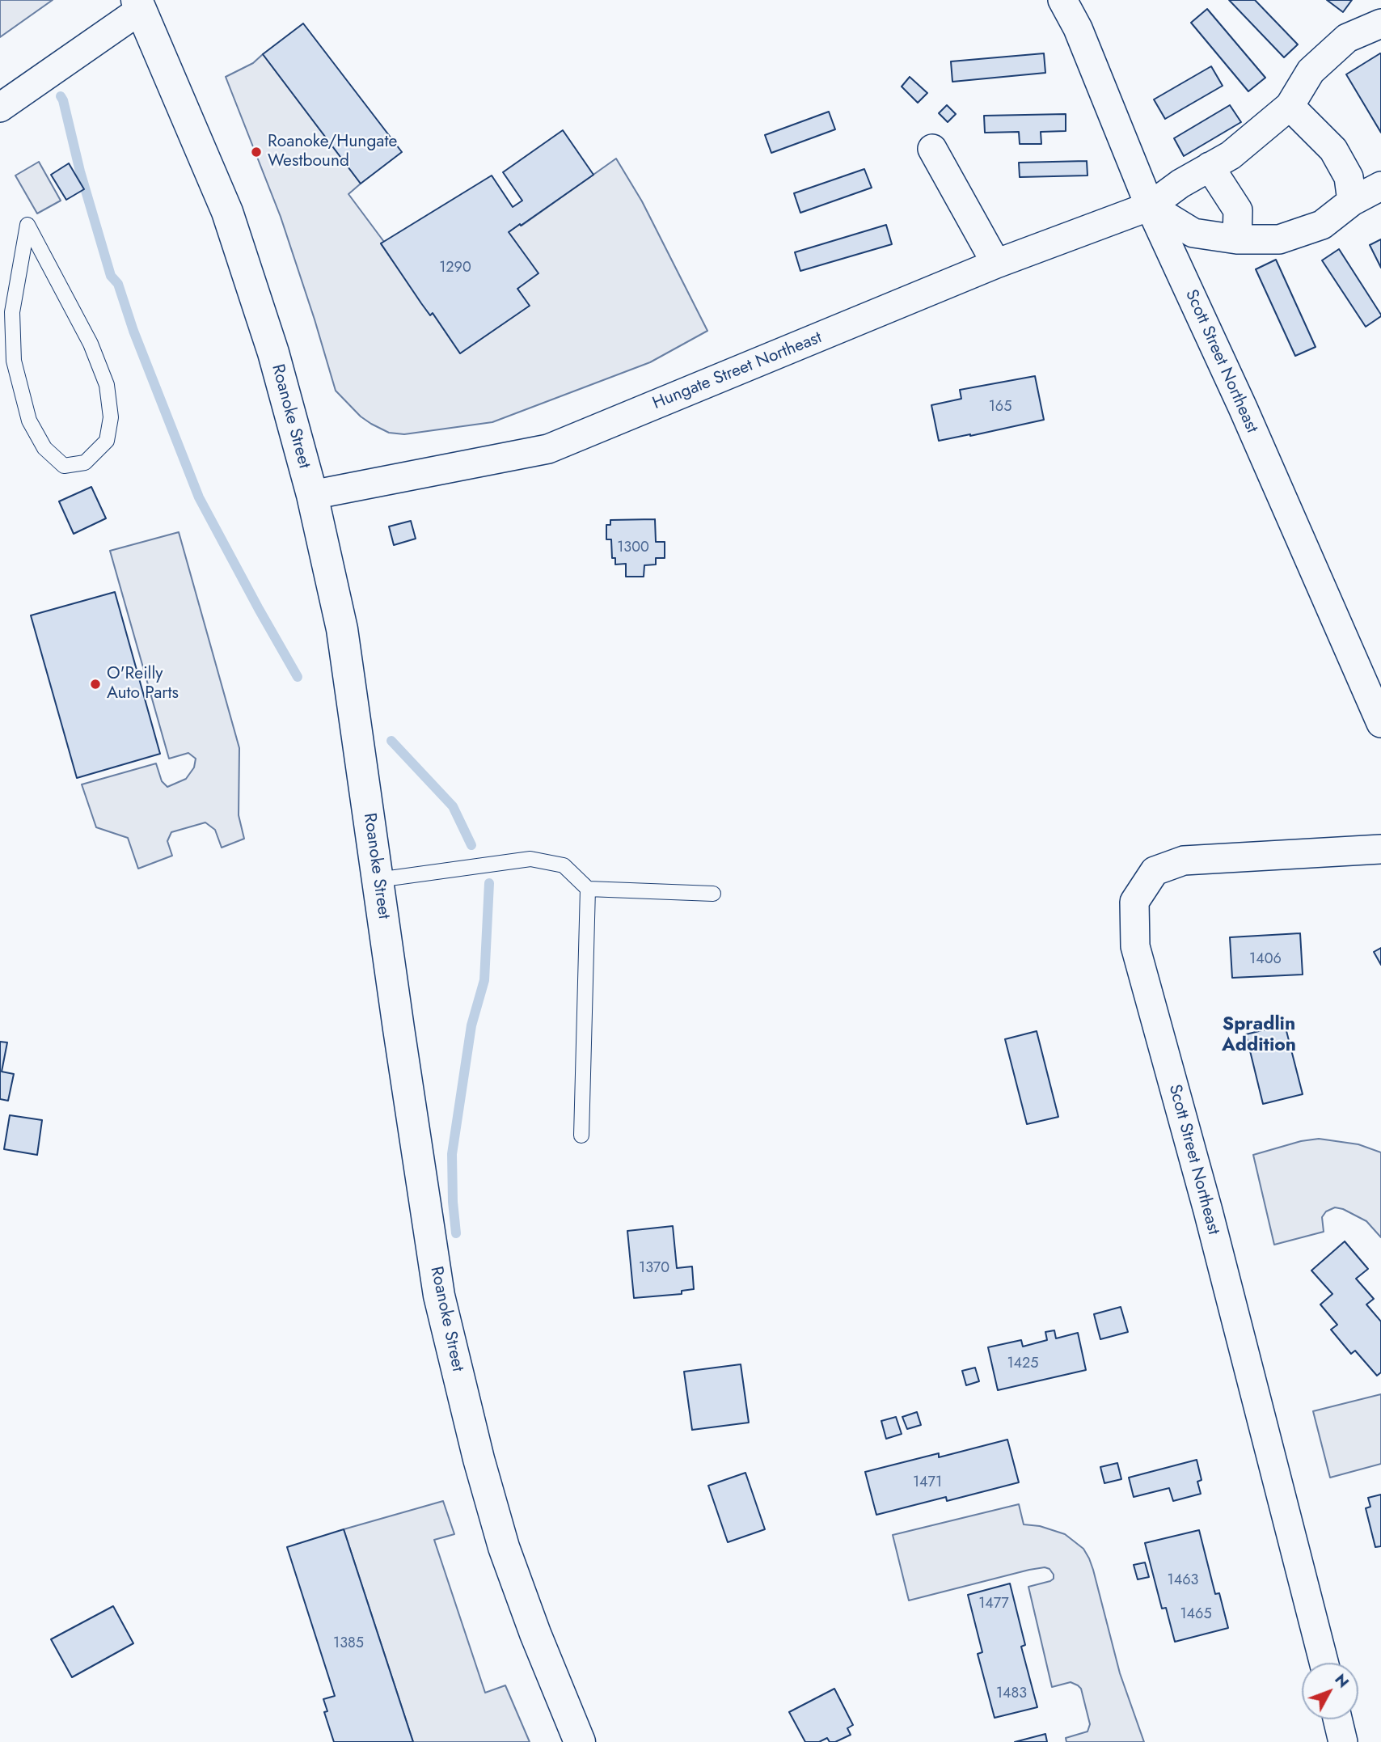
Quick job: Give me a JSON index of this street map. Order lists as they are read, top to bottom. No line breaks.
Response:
{"streets":{"main road":["Roanoke Street"],"street":["Scott Street Northeast","Hungate Street Northeast"]},"crossings":[["Scott Street Northeast","Hungate Street Northeast"],["Hungate Street Northeast","Roanoke Street"]],"districts":["Spradlin Addition"],"places":["Roanoke/Hungate Westbound","O'Reilly Auto Parts"],"house_numbers":["1290","165","1300","1406","1370","1425","1471","1463","1477","1465","1385","1483"],"north":"top right"}
